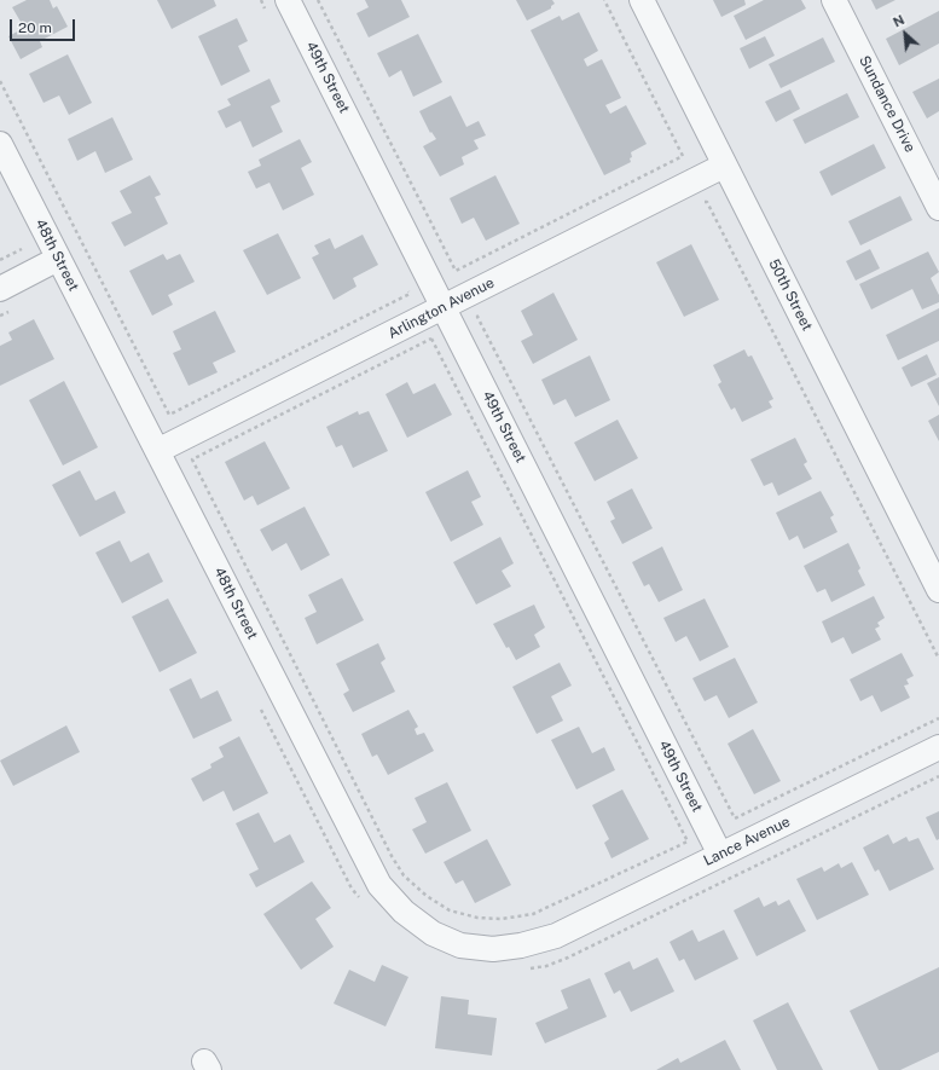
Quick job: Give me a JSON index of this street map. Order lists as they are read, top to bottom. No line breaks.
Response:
{"streets":{"street":["49th Street","Sundance Drive","48th Street","50th Street","Arlington Avenue","Lance Avenue"]},"crossings":[["49th Street","Arlington Avenue"],["49th Street","Lance Avenue"],["48th Street","Arlington Avenue"],["48th Street","Lance Avenue"],["50th Street","Arlington Avenue"]],"scale_bar":"20 m","north":"top left"}
